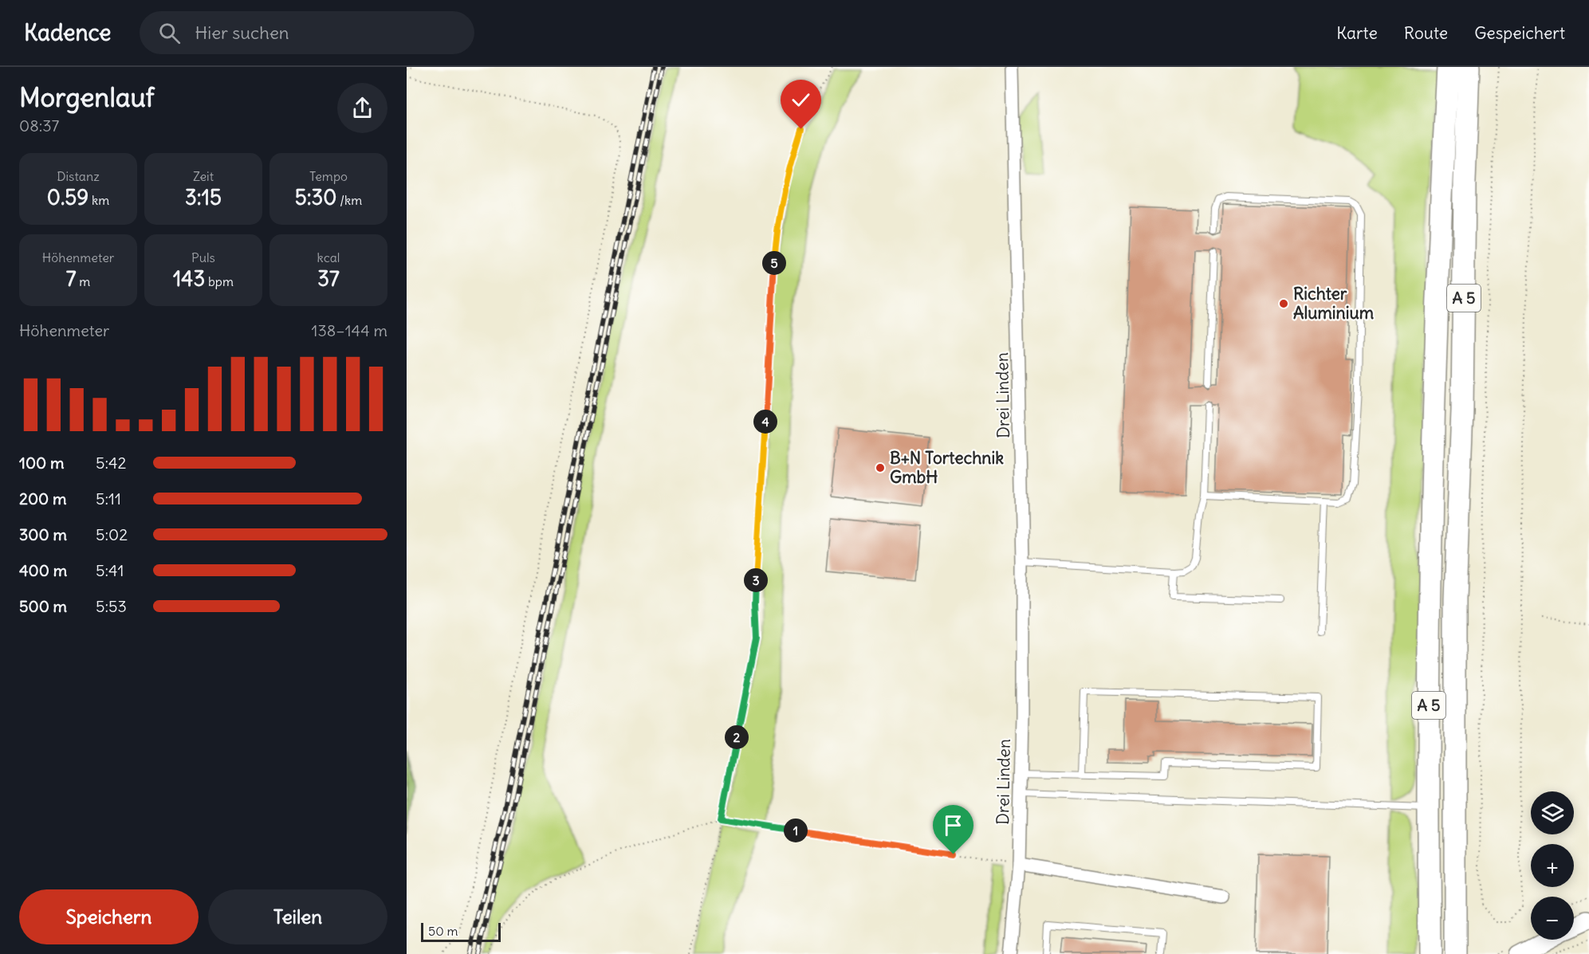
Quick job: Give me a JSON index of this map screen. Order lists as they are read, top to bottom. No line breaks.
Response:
{"streets":{"highway":["A 5"],"street":["Drei Linden"]},"places":["Richter Aluminium","B+N Tortechnik GmbH"],"scale_bar":"50 m","page":{"header":"Kadence","search":"Hier suchen","nav":["Karte","Route","Gespeichert"],"heading":["Morgenlauf","08:37"],"stats":[["Distanz","0.59 km"],["Zeit","3:15"],["Tempo","5:30 /km"],["Höhenmeter","7 m"],["Puls","143 bpm"],["kcal","37"]],"pins":["5","4","3","2","1"],"chart":["Höhenmeter","138–144 m"],"list":[{"name":"100 m","note":"5:42"},{"name":"200 m","note":"5:11"},{"name":"300 m","note":"5:02"},{"name":"400 m","note":"5:41"},{"name":"500 m","note":"5:53"}],"map_buttons":["+","−"],"buttons":["Speichern","Teilen"],"scale":"50 m"}}
